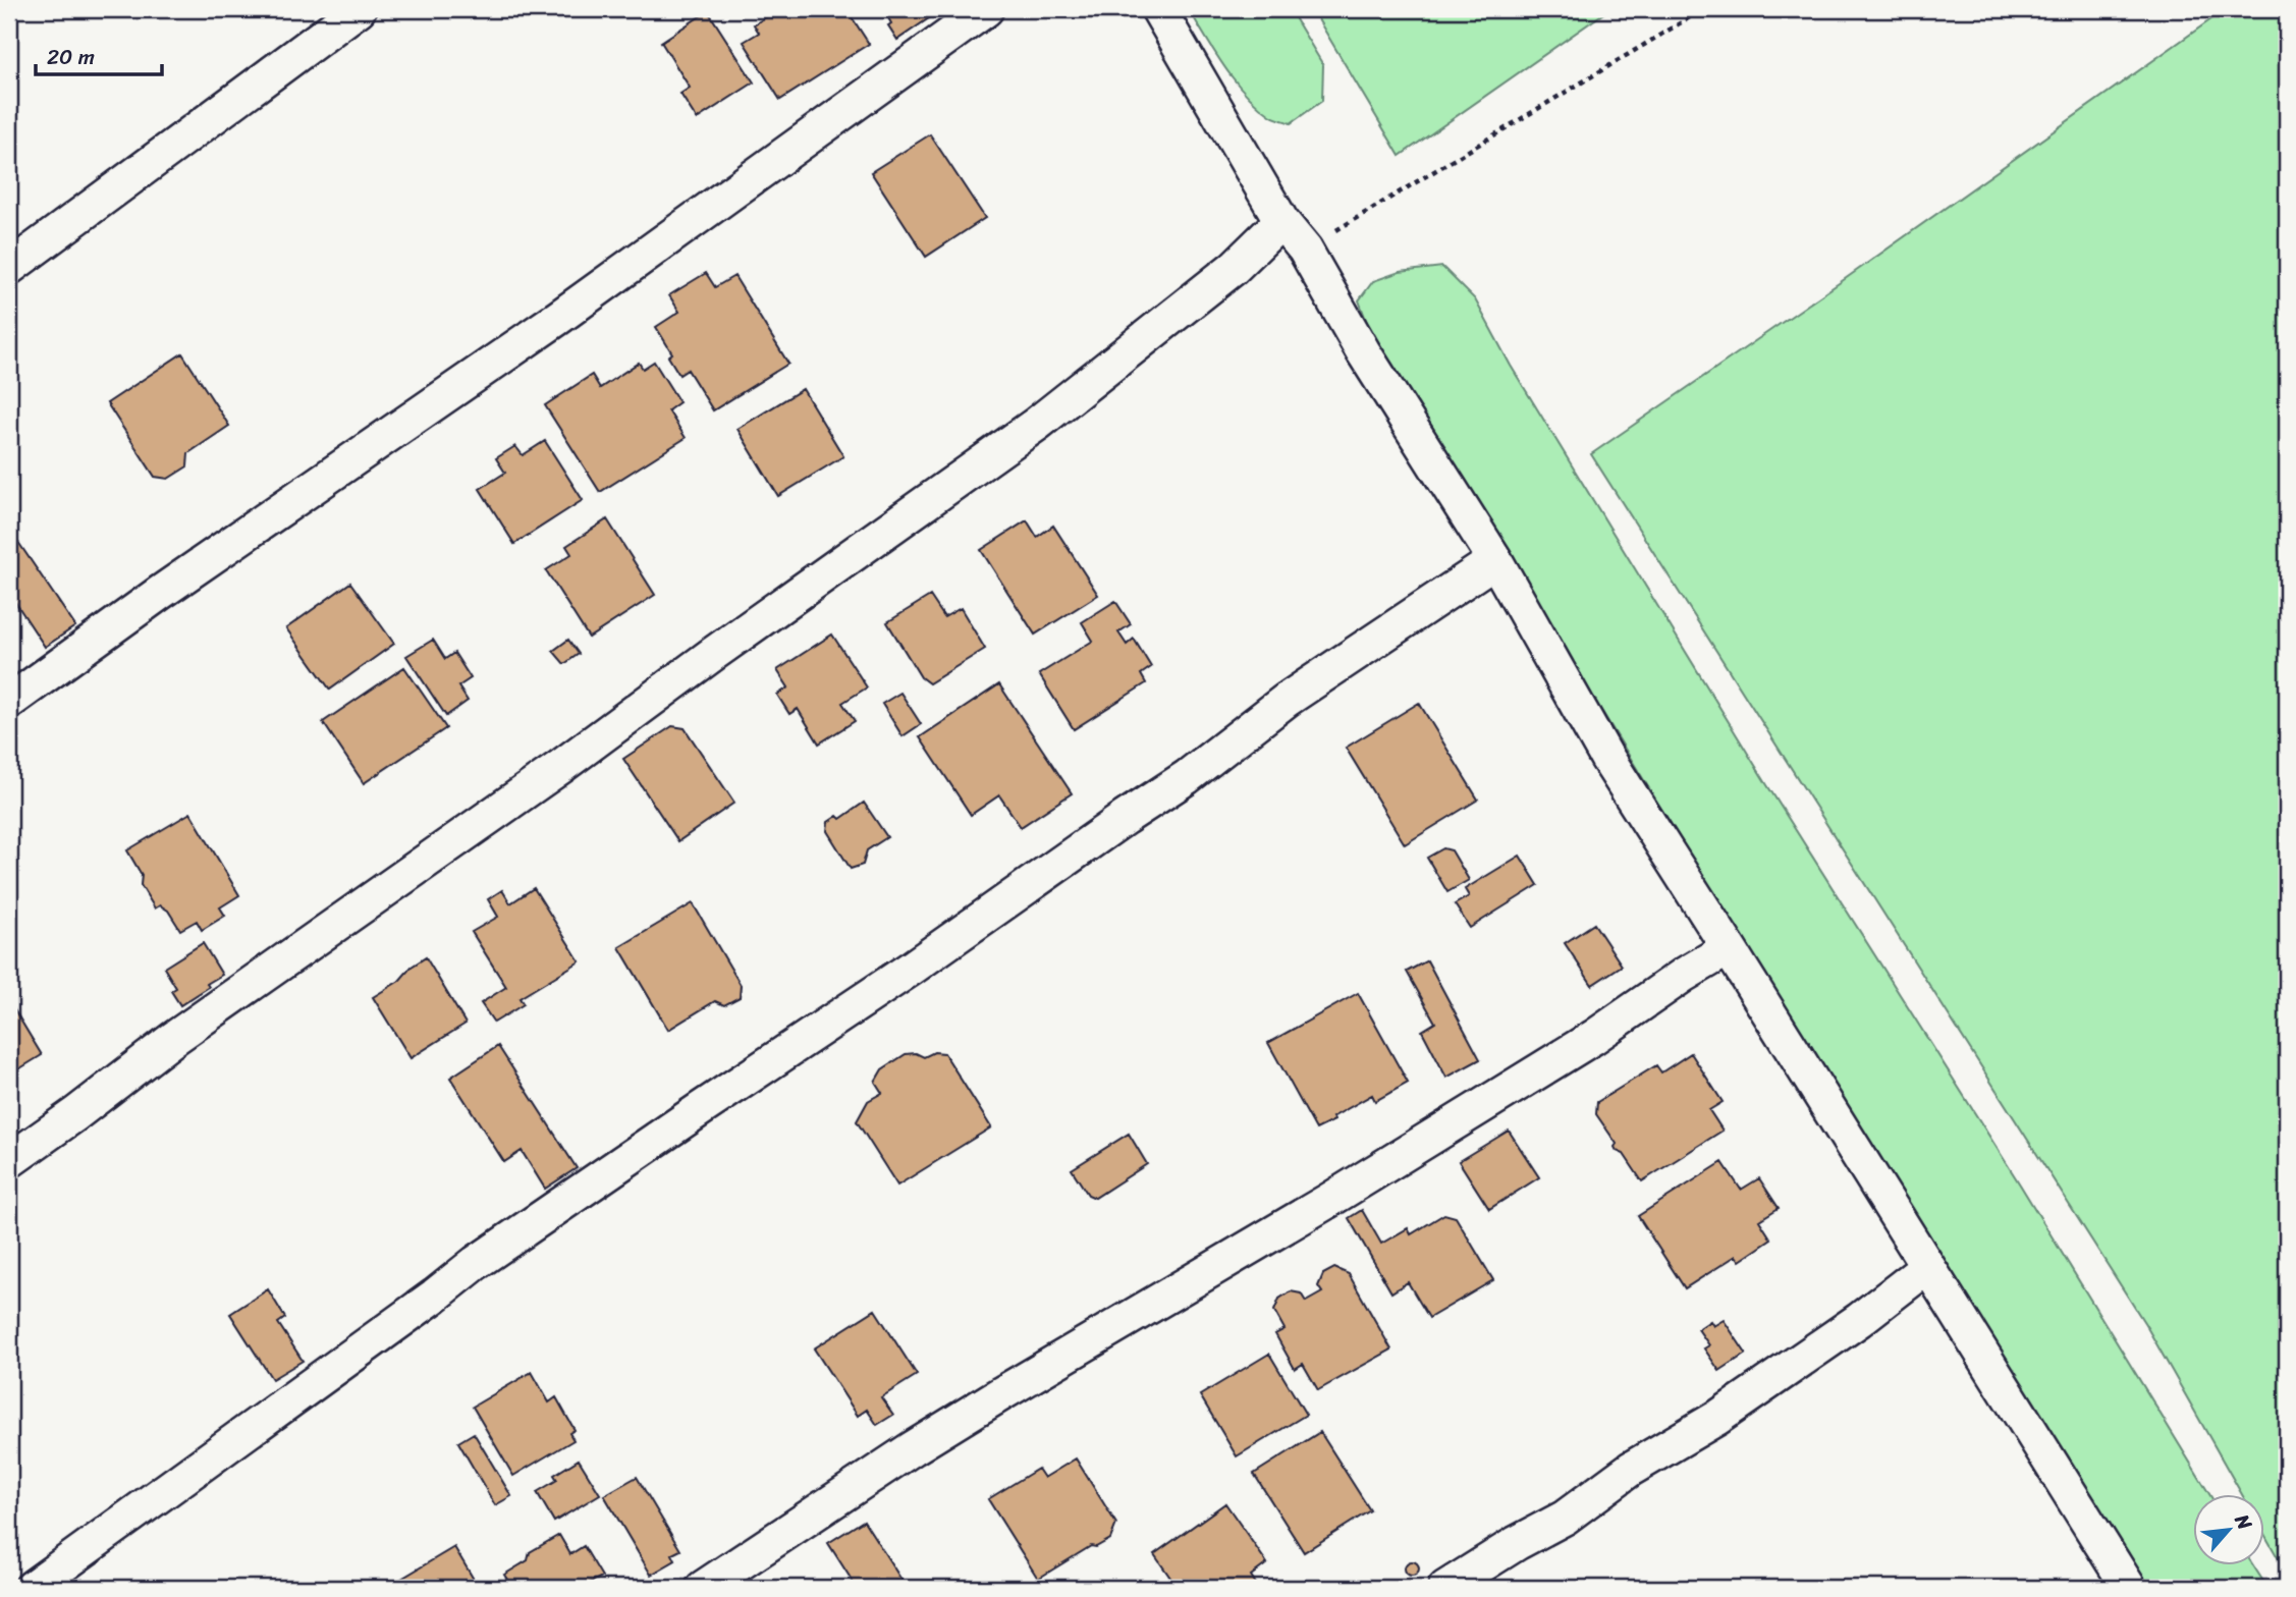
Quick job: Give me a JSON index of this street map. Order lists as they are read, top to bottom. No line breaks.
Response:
{"scale_bar":"20 m","north":"top right"}
